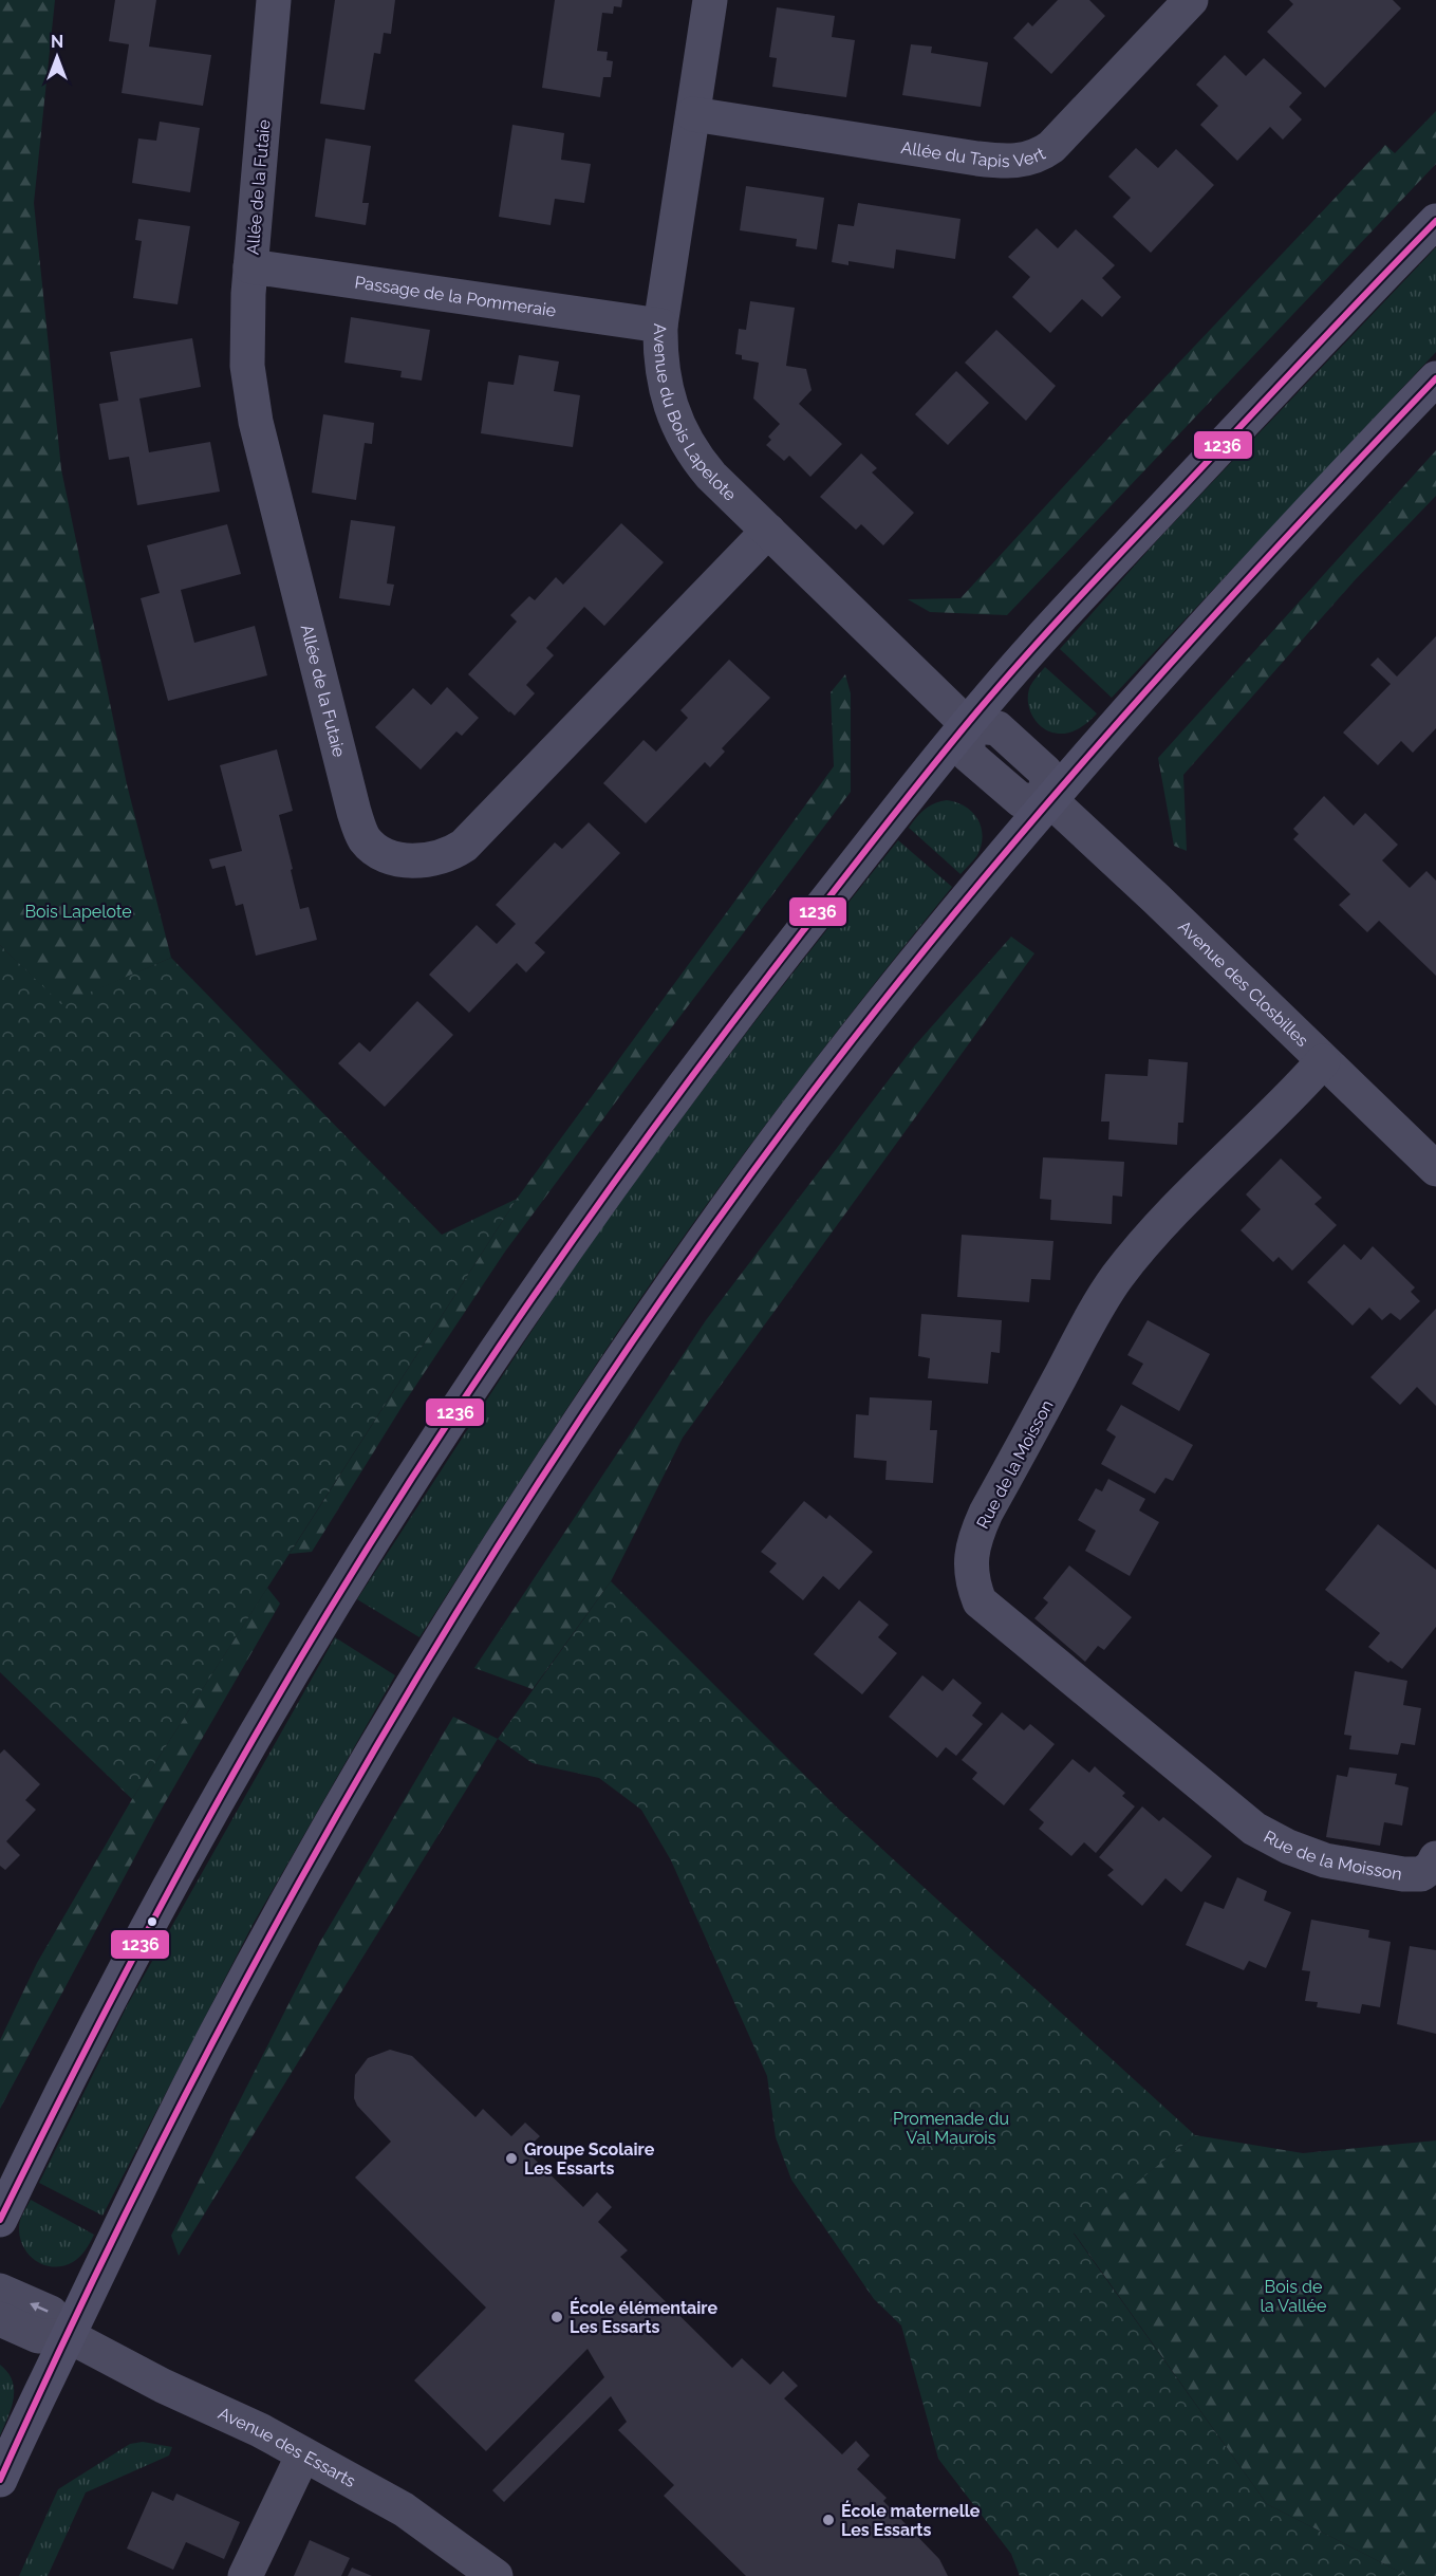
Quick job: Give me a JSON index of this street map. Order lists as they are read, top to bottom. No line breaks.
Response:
{"streets":{"street":["Allée du Tapis Vert","Allée de la Futaie","Passage de la Pommeraie","Avenue du Bois Lapelote","Avenue des Closbilles","Rue de la Moisson","Avenue des Essarts"]},"crossings":[["Allée du Tapis Vert","Avenue du Bois Lapelote"],["Allée de la Futaie","Passage de la Pommeraie"],["Allée de la Futaie","Avenue du Bois Lapelote"],["Passage de la Pommeraie","Avenue du Bois Lapelote"],["Avenue des Closbilles","Rue de la Moisson"]],"parks":["Bois Lapelote","Promenade du Val Maurois","Bois de la Vallée"],"places":["Groupe Scolaire Les Essarts","École élémentaire Les Essarts","École maternelle Les Essarts"],"lines":["transit line 1236"],"north":"top"}
